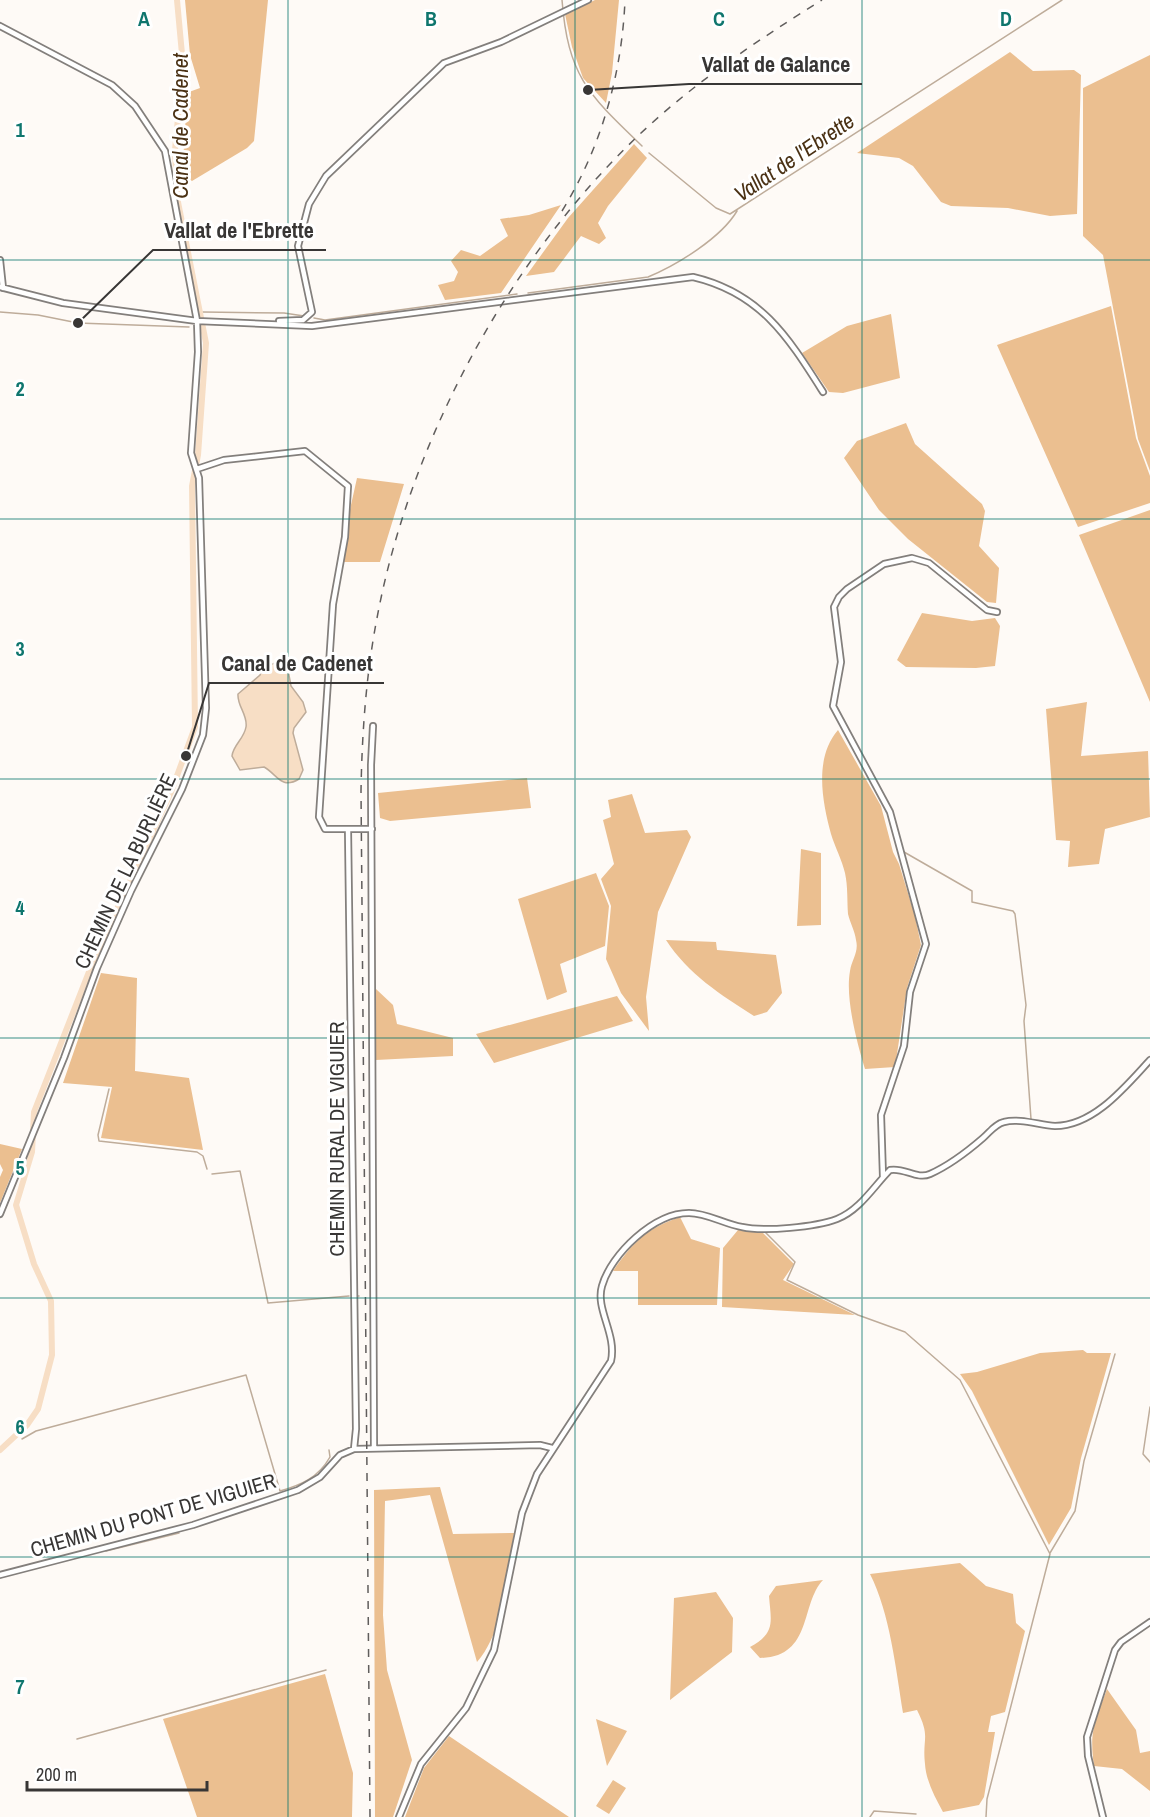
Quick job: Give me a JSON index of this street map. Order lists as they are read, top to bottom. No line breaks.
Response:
{"streets":{"street":["CHEMIN DE LA BURLIÈRE","CHEMIN RURAL DE VIGUIER","CHEMIN DU PONT DE VIGUIER"]},"crossings":[["CHEMIN RURAL DE VIGUIER","CHEMIN DU PONT DE VIGUIER"]],"water":["Canal de Cadenet","Vallat de l'Ebrette"],"places":["Vallat de Galance","Vallat de l'Ebrette","Canal de Cadenet"],"scale_bar":"200 m","grid":{"columns":["A","B","C","D"],"rows":["1","2","3","4","5","6","7"]}}
